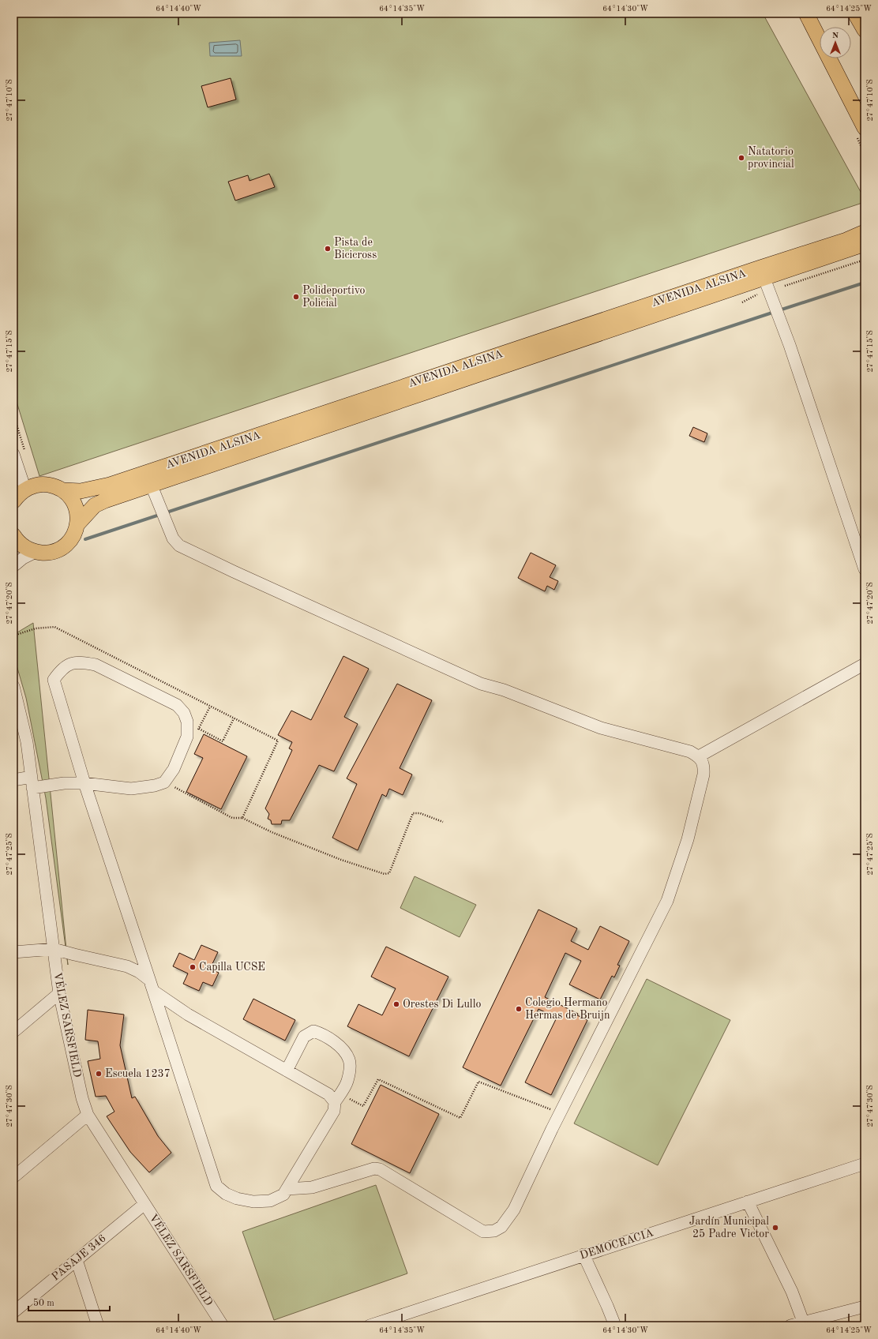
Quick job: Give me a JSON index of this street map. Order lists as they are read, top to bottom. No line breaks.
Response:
{"streets":{"main road":["AVENIDA ALSINA"],"street":["VÉLEZ SARSFIELD","DEMOCRACIA","PASAJE 346"]},"crossings":[["VÉLEZ SARSFIELD","PASAJE 346"]],"places":["Natatorio provincial","Pista de Bicicross","Polideportivo Policial","Capilla UCSE","Orestes Di Lullo","Colegio Hermano Hermas de Bruijn","Escuela 1237","Jardín Municipal 25 Padre Victor"],"scale_bar":"50 m","north":"top","coordinates":["64°14'40\"W","64°14'35\"W","64°14'30\"W","64°14'25\"W","27°47'10\"S","27°47'15\"S","27°47'20\"S","27°47'25\"S","27°47'30\"S"]}
